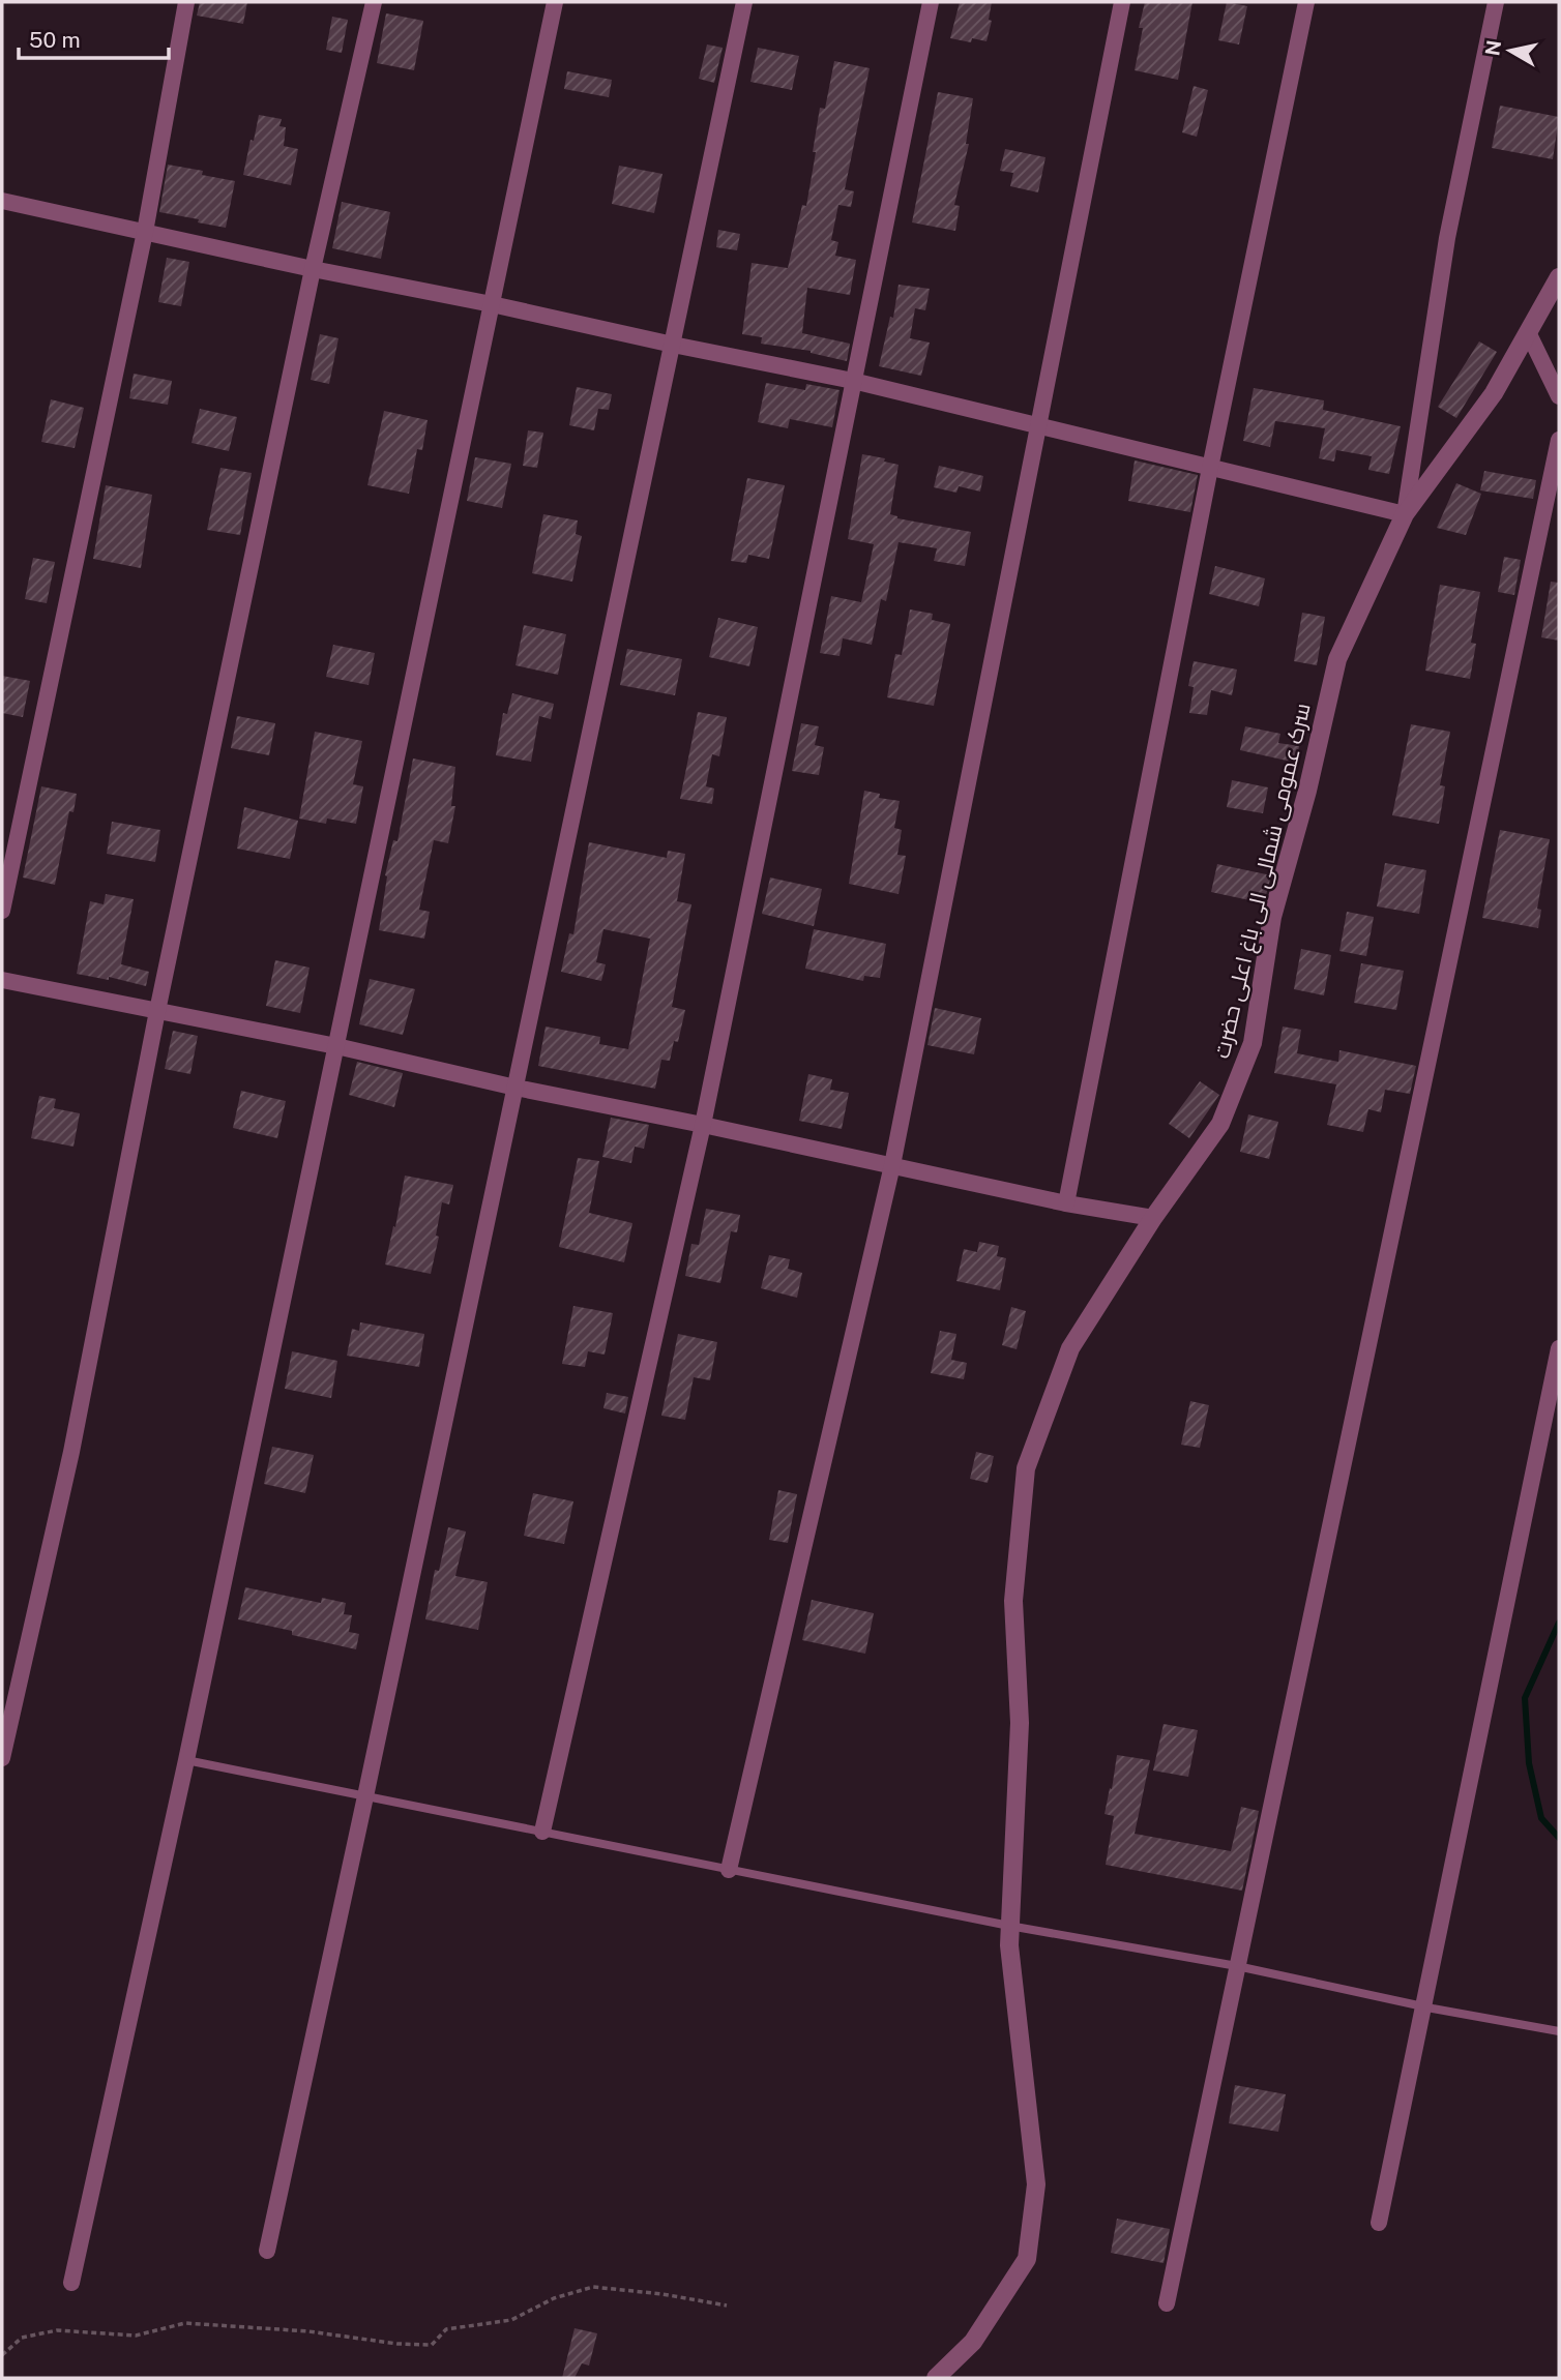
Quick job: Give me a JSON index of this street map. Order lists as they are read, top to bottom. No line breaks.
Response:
{"streets":{"street":["سرک عمومی شمالی الی باغ اعلی حضرت"]},"scale_bar":"50 m","north":"left"}
